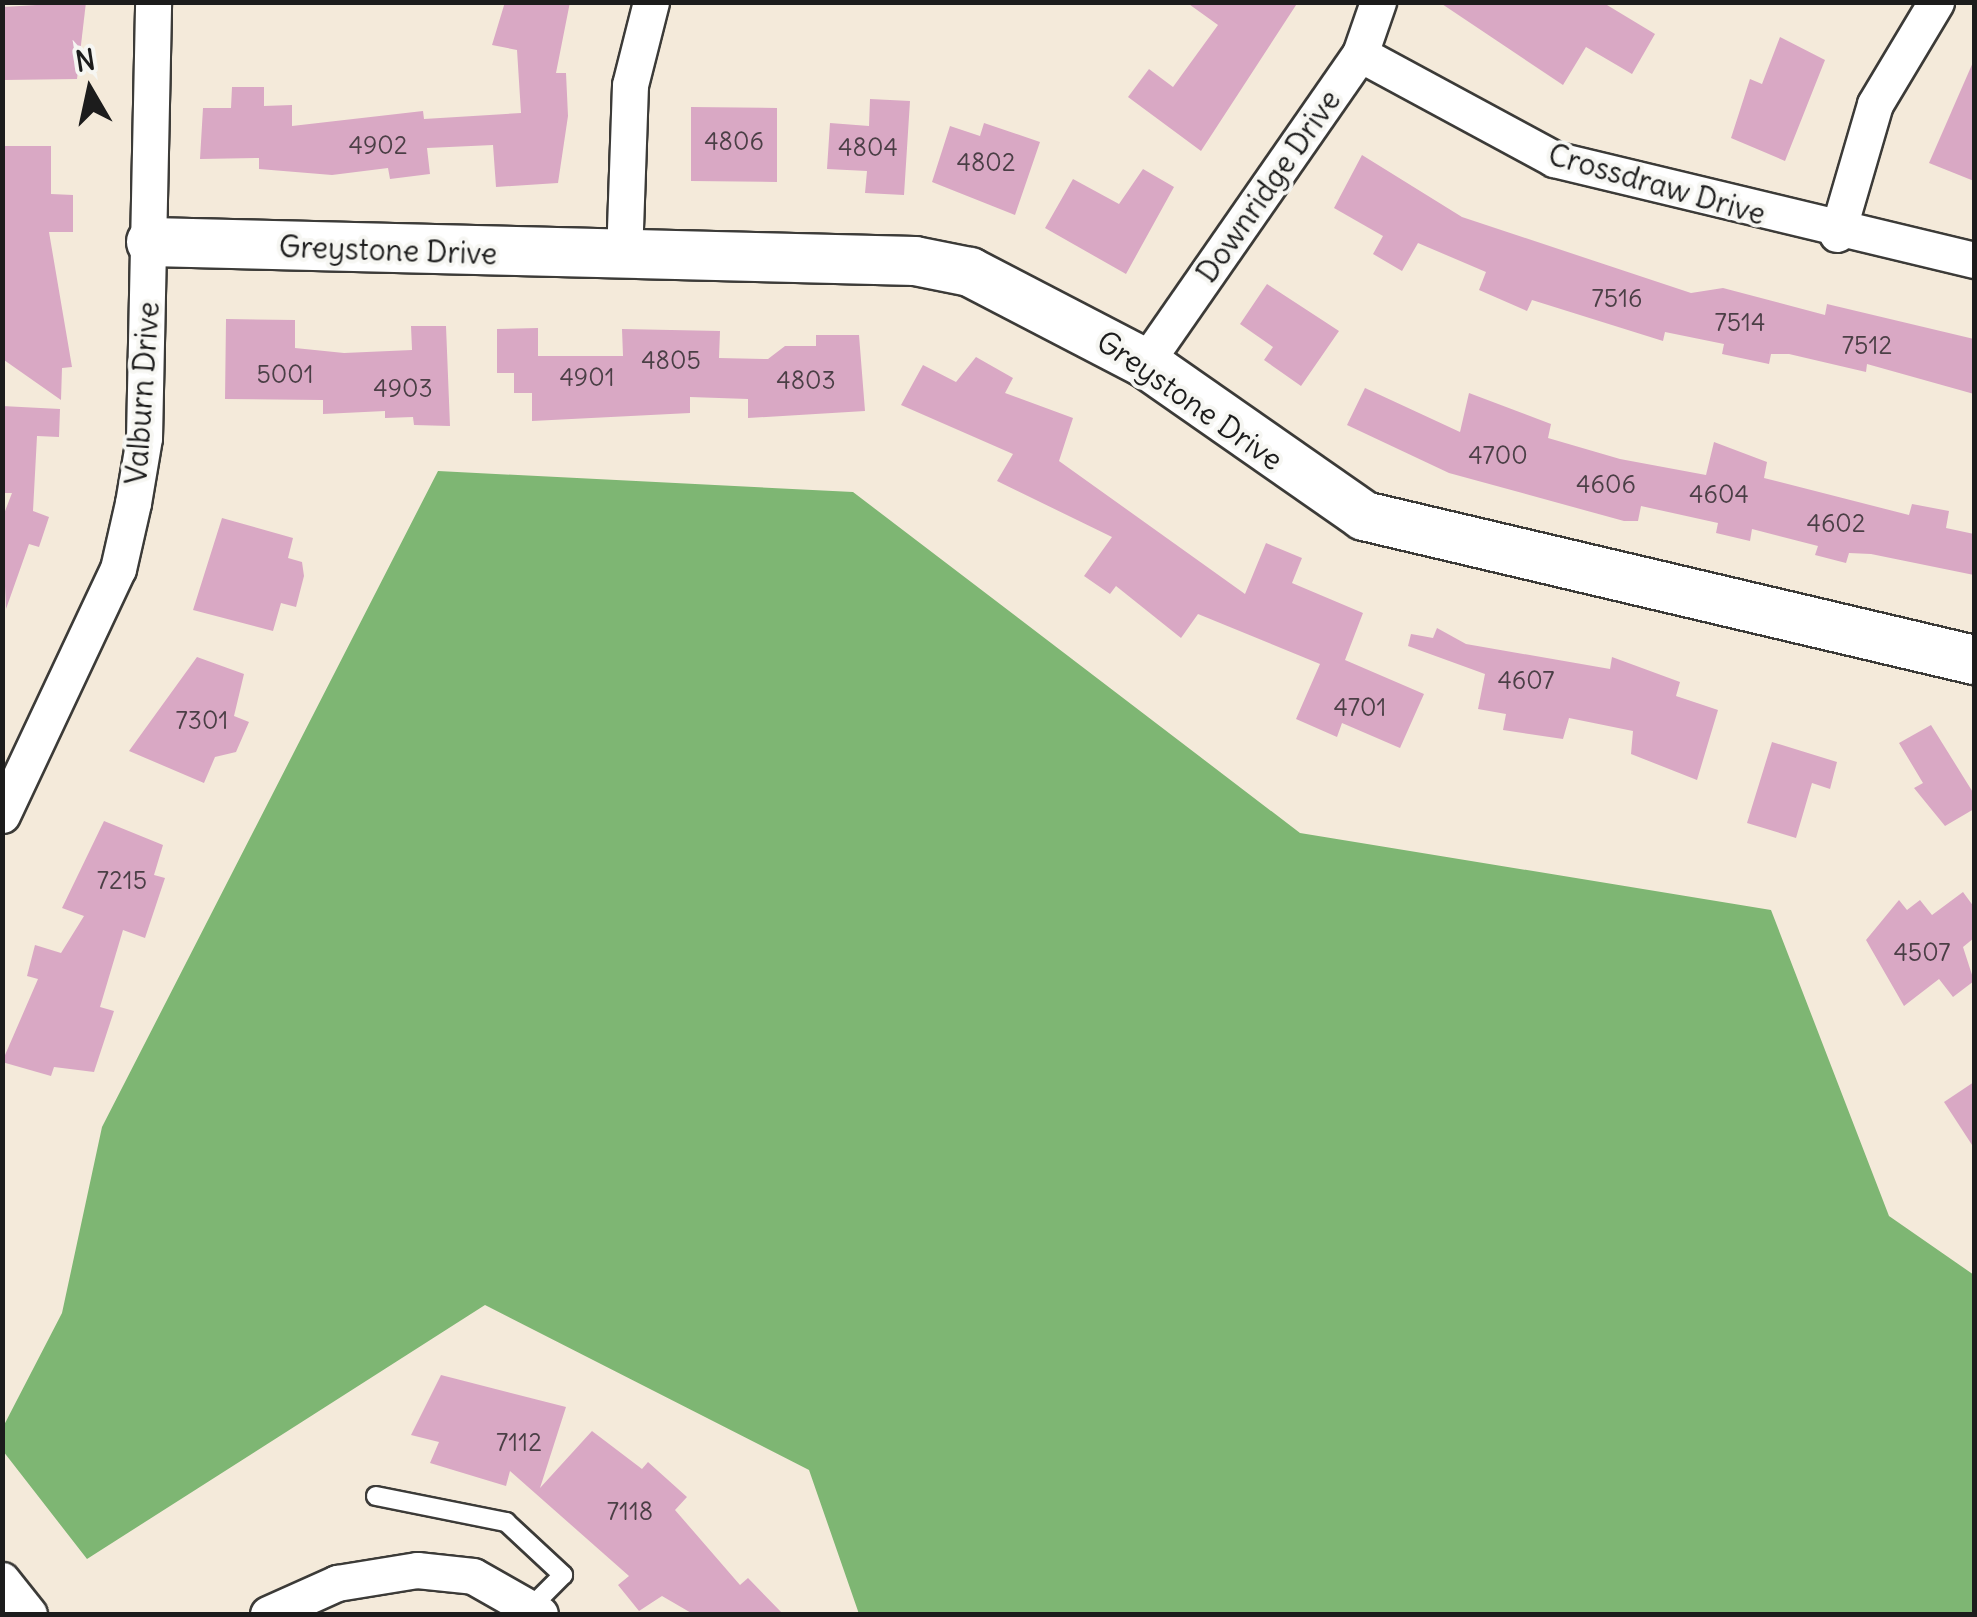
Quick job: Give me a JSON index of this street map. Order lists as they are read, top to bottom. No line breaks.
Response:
{"streets":{"street":["Crossdraw Drive","Downridge Drive","Greystone Drive","Valburn Drive"]},"crossings":[["Crossdraw Drive","Downridge Drive"],["Downridge Drive","Greystone Drive"],["Greystone Drive","Valburn Drive"]],"house_numbers":["4806","4902","4804","4802","7516","7514","7512","4805","5001","4901","4803","4903","4700","4606","4604","4602","4607","4701","7301","7215","4507","7112","7118"],"north":"top"}
